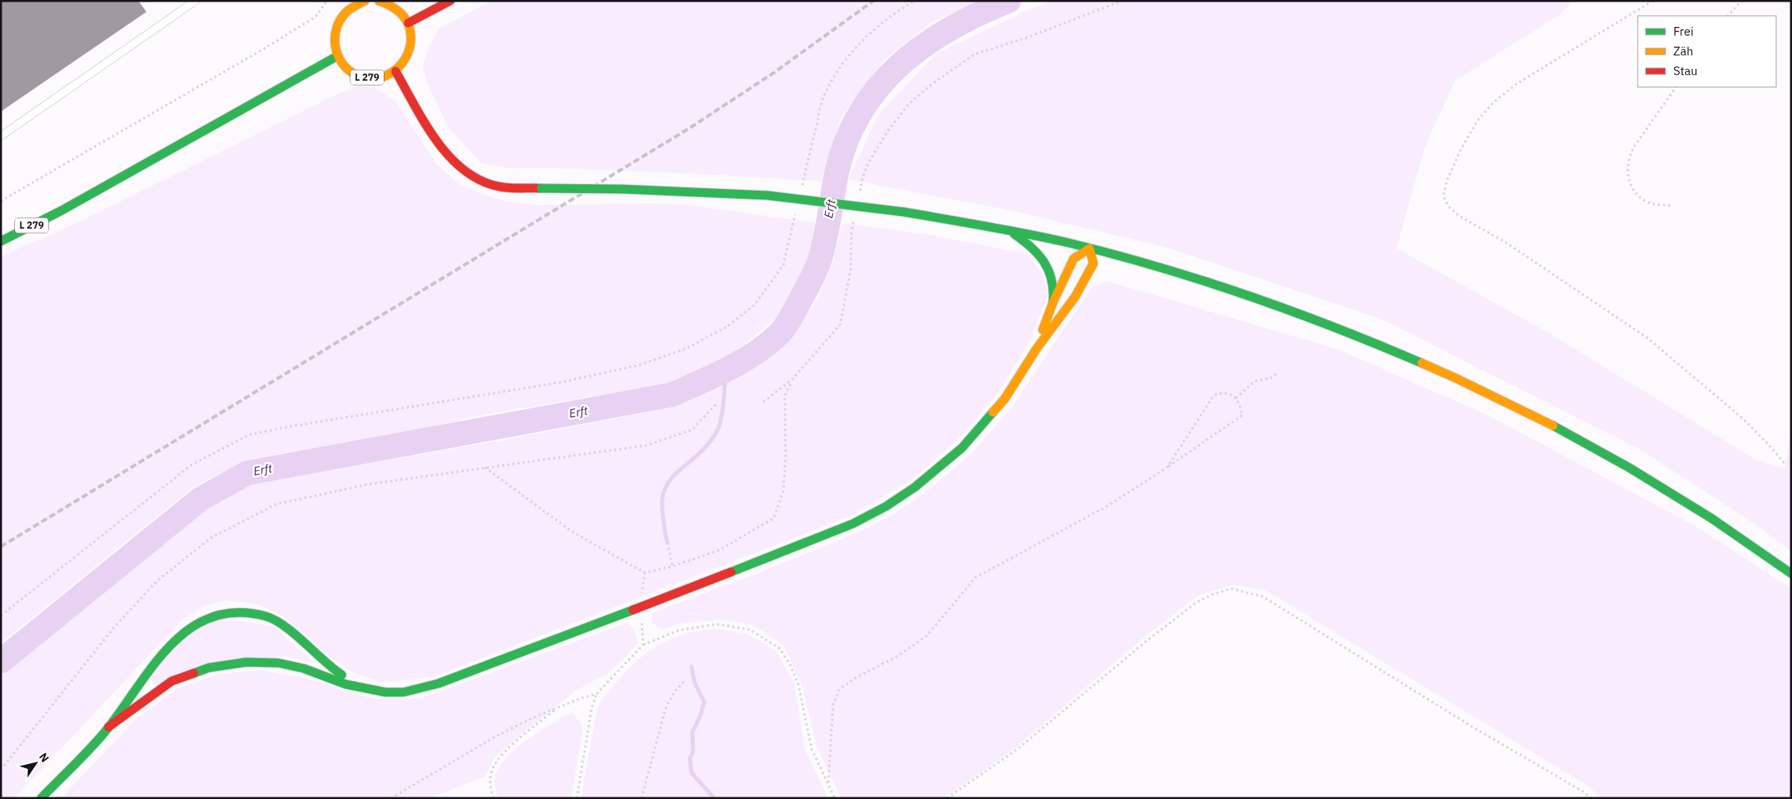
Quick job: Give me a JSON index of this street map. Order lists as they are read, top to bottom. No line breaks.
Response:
{"streets":{"main road":["L 279"]},"water":["Erft"],"legend":["Frei","Zäh","Stau"],"north":"top right"}
